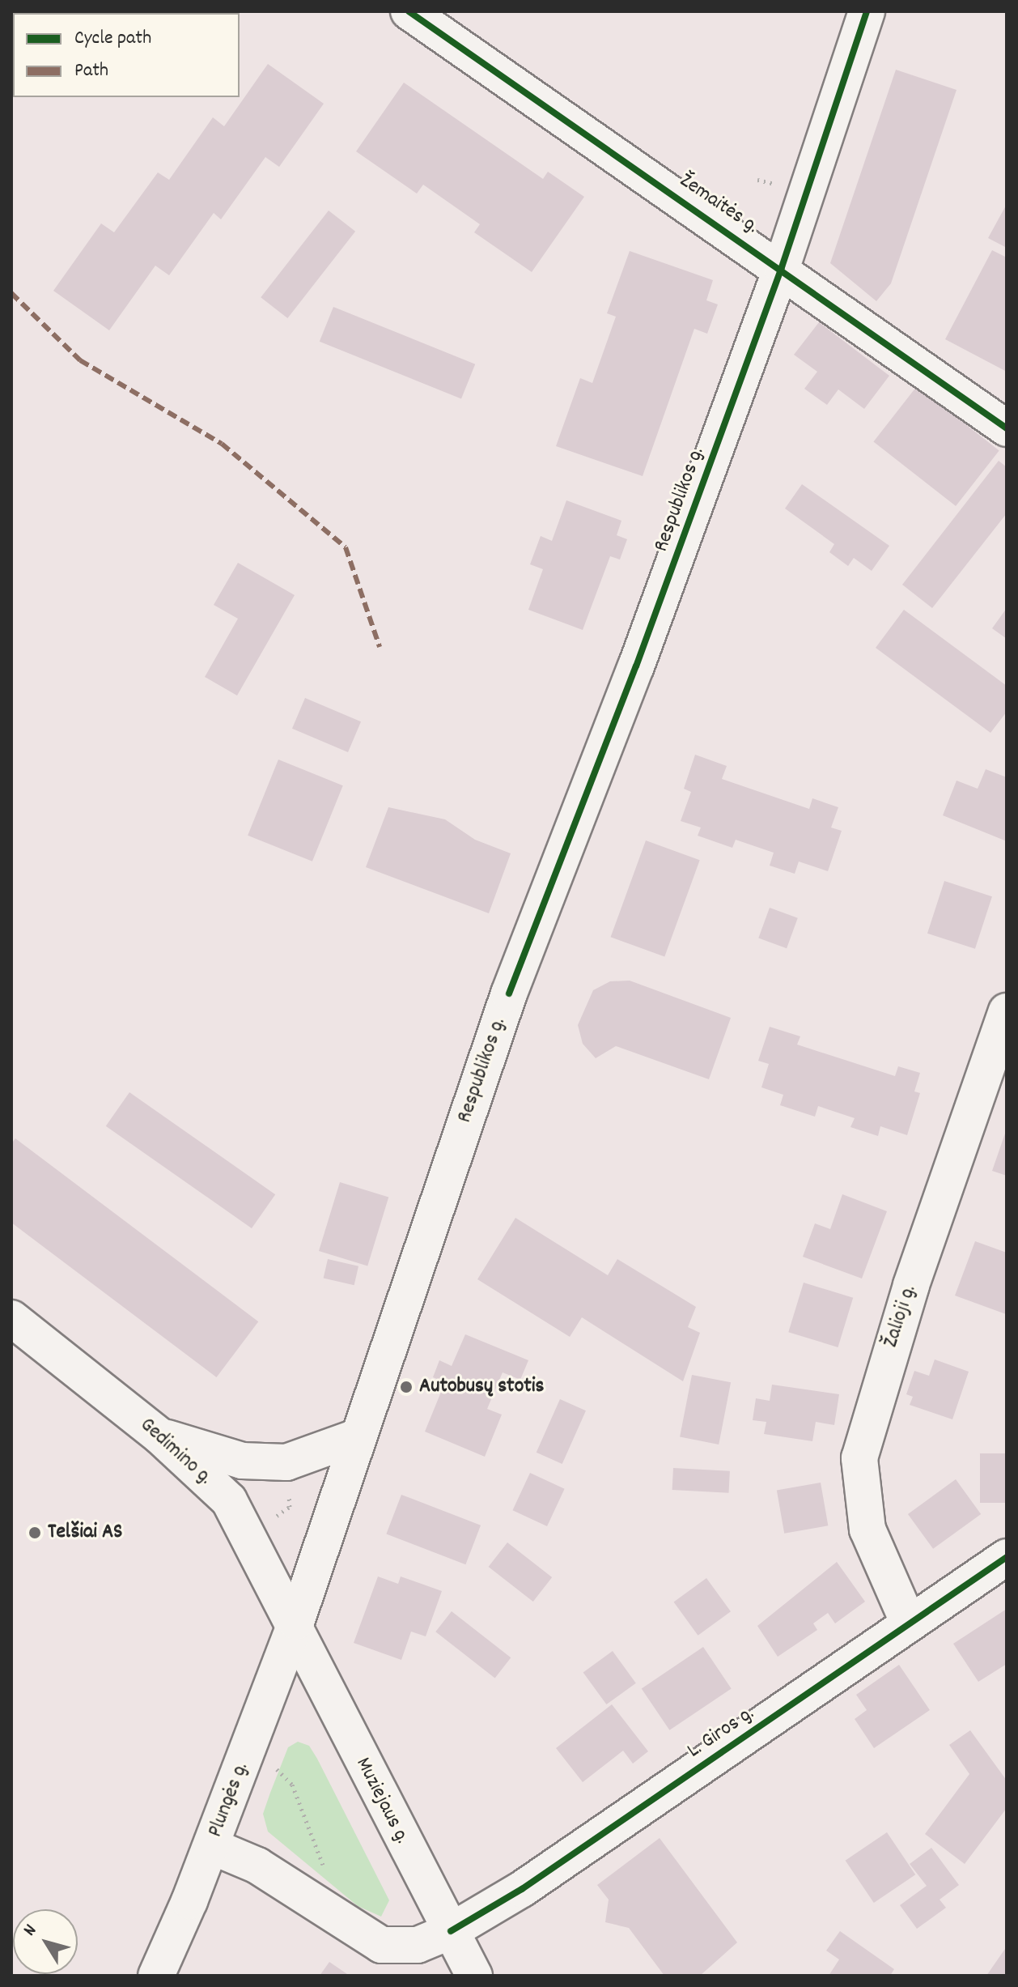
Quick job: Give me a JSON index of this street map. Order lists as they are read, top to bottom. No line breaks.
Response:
{"streets":{"main road":["Žemaitės g.","Respublikos g.","Žalioji g.","Gedimino g.","L. Giros g.","Plungės g.","Muziejaus g."]},"crossings":[["Žemaitės g.","Respublikos g."],["Respublikos g.","Gedimino g."],["Respublikos g.","Plungės g."],["Respublikos g.","Muziejaus g."],["Žalioji g.","L. Giros g."],["Gedimino g.","Plungės g."],["Gedimino g.","Muziejaus g."],["L. Giros g.","Plungės g."],["L. Giros g.","Muziejaus g."],["Plungės g.","Muziejaus g."]],"places":["Autobusų stotis","Telšiai AS"],"legend":["Cycle path","Path"],"north":"top left"}
